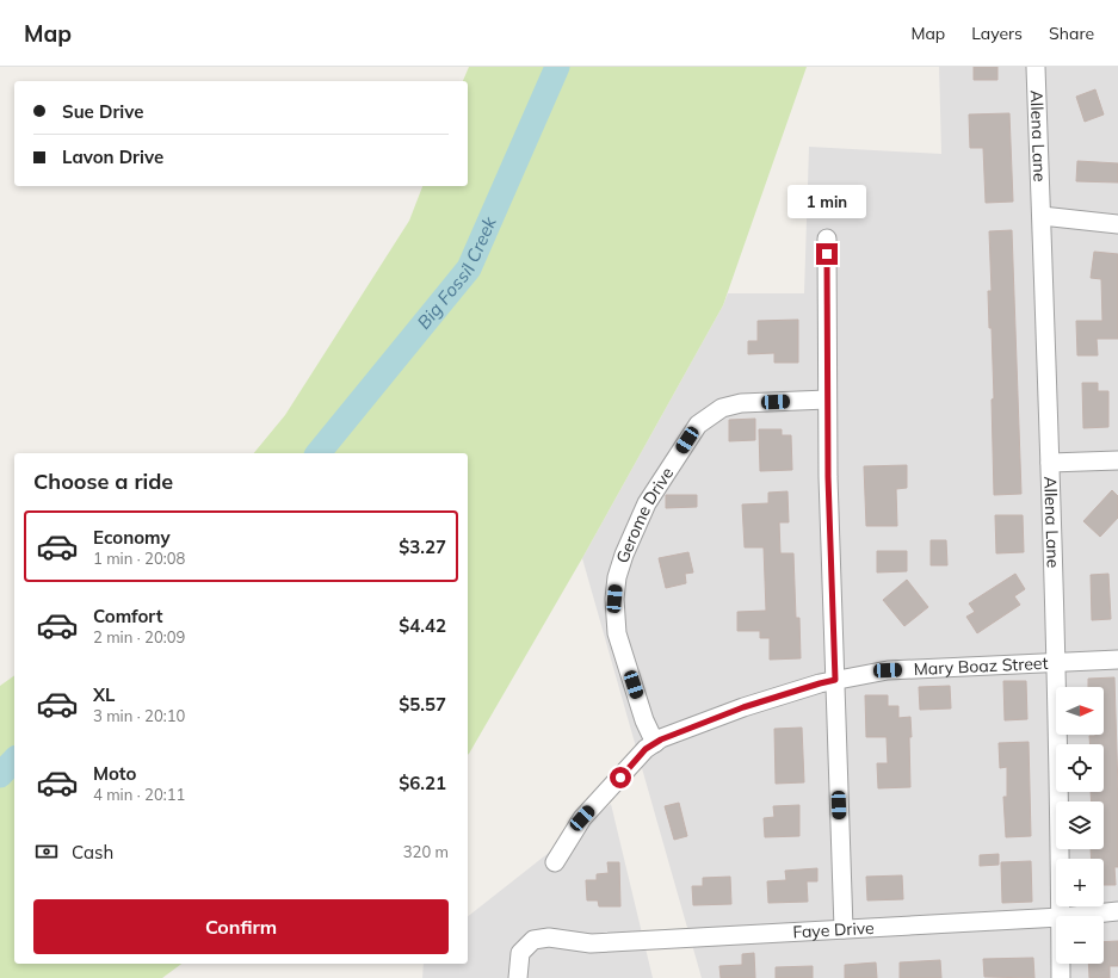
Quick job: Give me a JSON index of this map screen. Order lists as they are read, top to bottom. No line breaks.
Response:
{"streets":{"street":["Allena Lane","Gerome Drive","Mary Boaz Street","Faye Drive"]},"crossings":[["Allena Lane","Mary Boaz Street"],["Gerome Drive","Mary Boaz Street"]],"water":["Big Fossil Creek"],"north":"right","page":{"header":"Map","nav":["Map","Layers","Share"],"banner":["Sue Drive","Lavon Drive"],"bubble":"1 min","heading":"Choose a ride","list":[{"name":"Economy","note":"1 min · 20:08","value":"$3.27"},{"name":"Comfort","note":"2 min · 20:09","value":"$4.42"},{"name":"XL","note":"3 min · 20:10","value":"$5.57"},{"name":"Moto","note":"4 min · 20:11","value":"$6.21"}],"map_buttons":["+","−"],"pay":["Cash","320 m"],"buttons":"Confirm"}}
